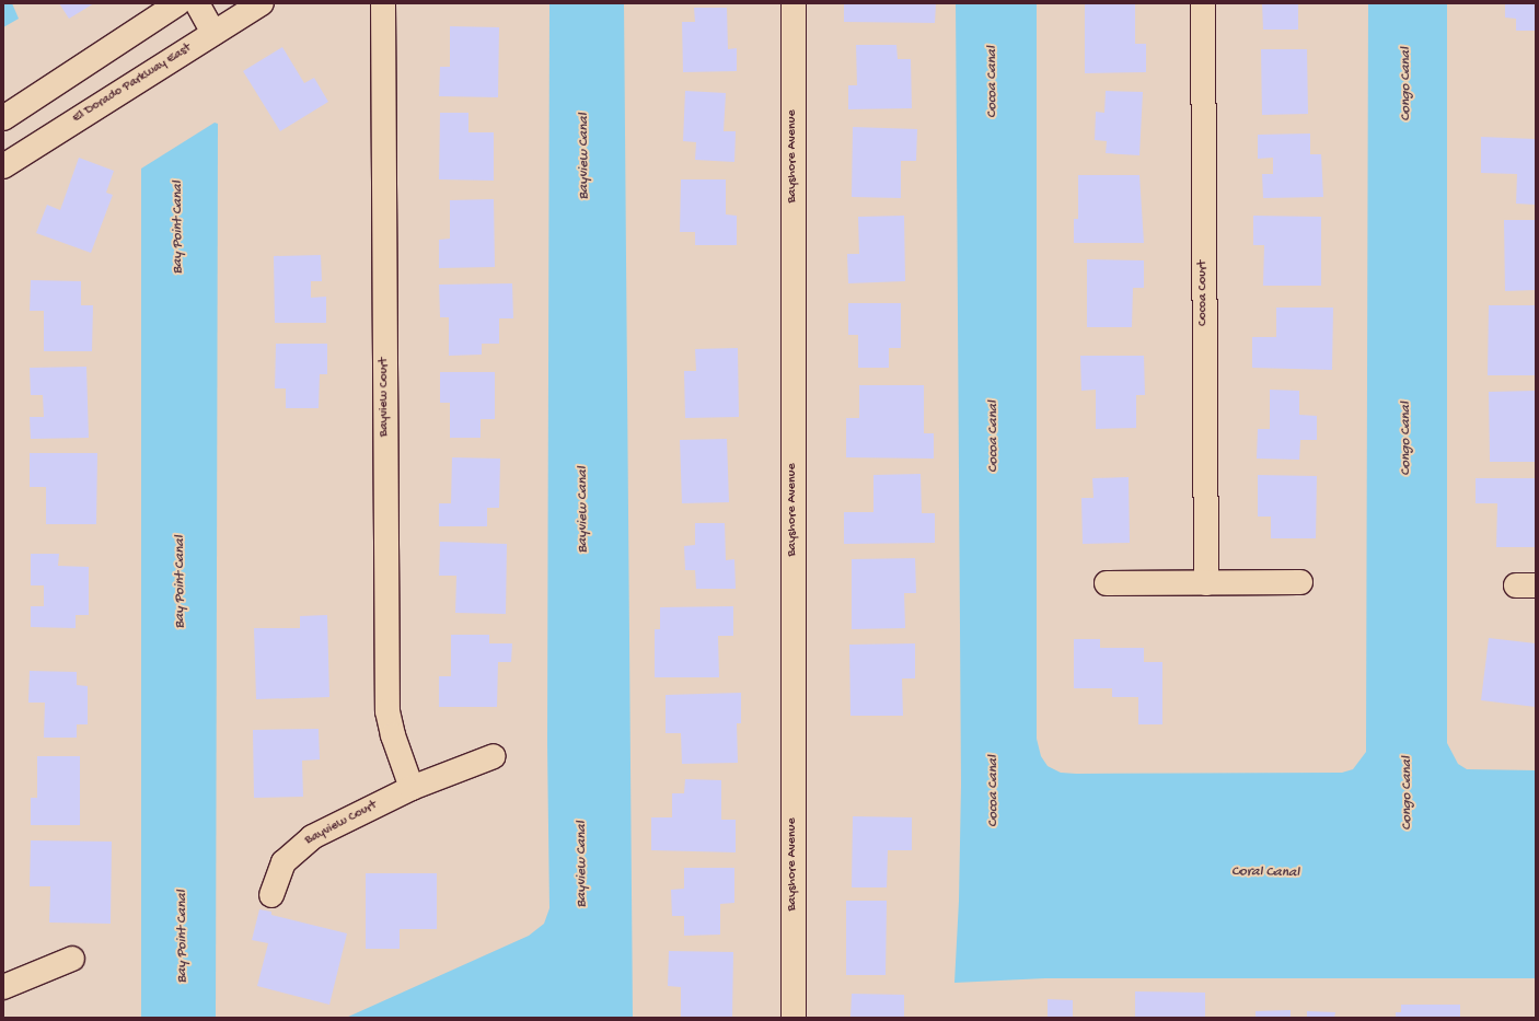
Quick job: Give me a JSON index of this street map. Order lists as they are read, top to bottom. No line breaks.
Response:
{"streets":{"street":["El Dorado Parkway East","Bayshore Avenue","Cocoa Court","Bayview Court"]},"water":["Cocoa Canal","Congo Canal","Bayview Canal","Bay Point Canal","Coral Canal"]}
